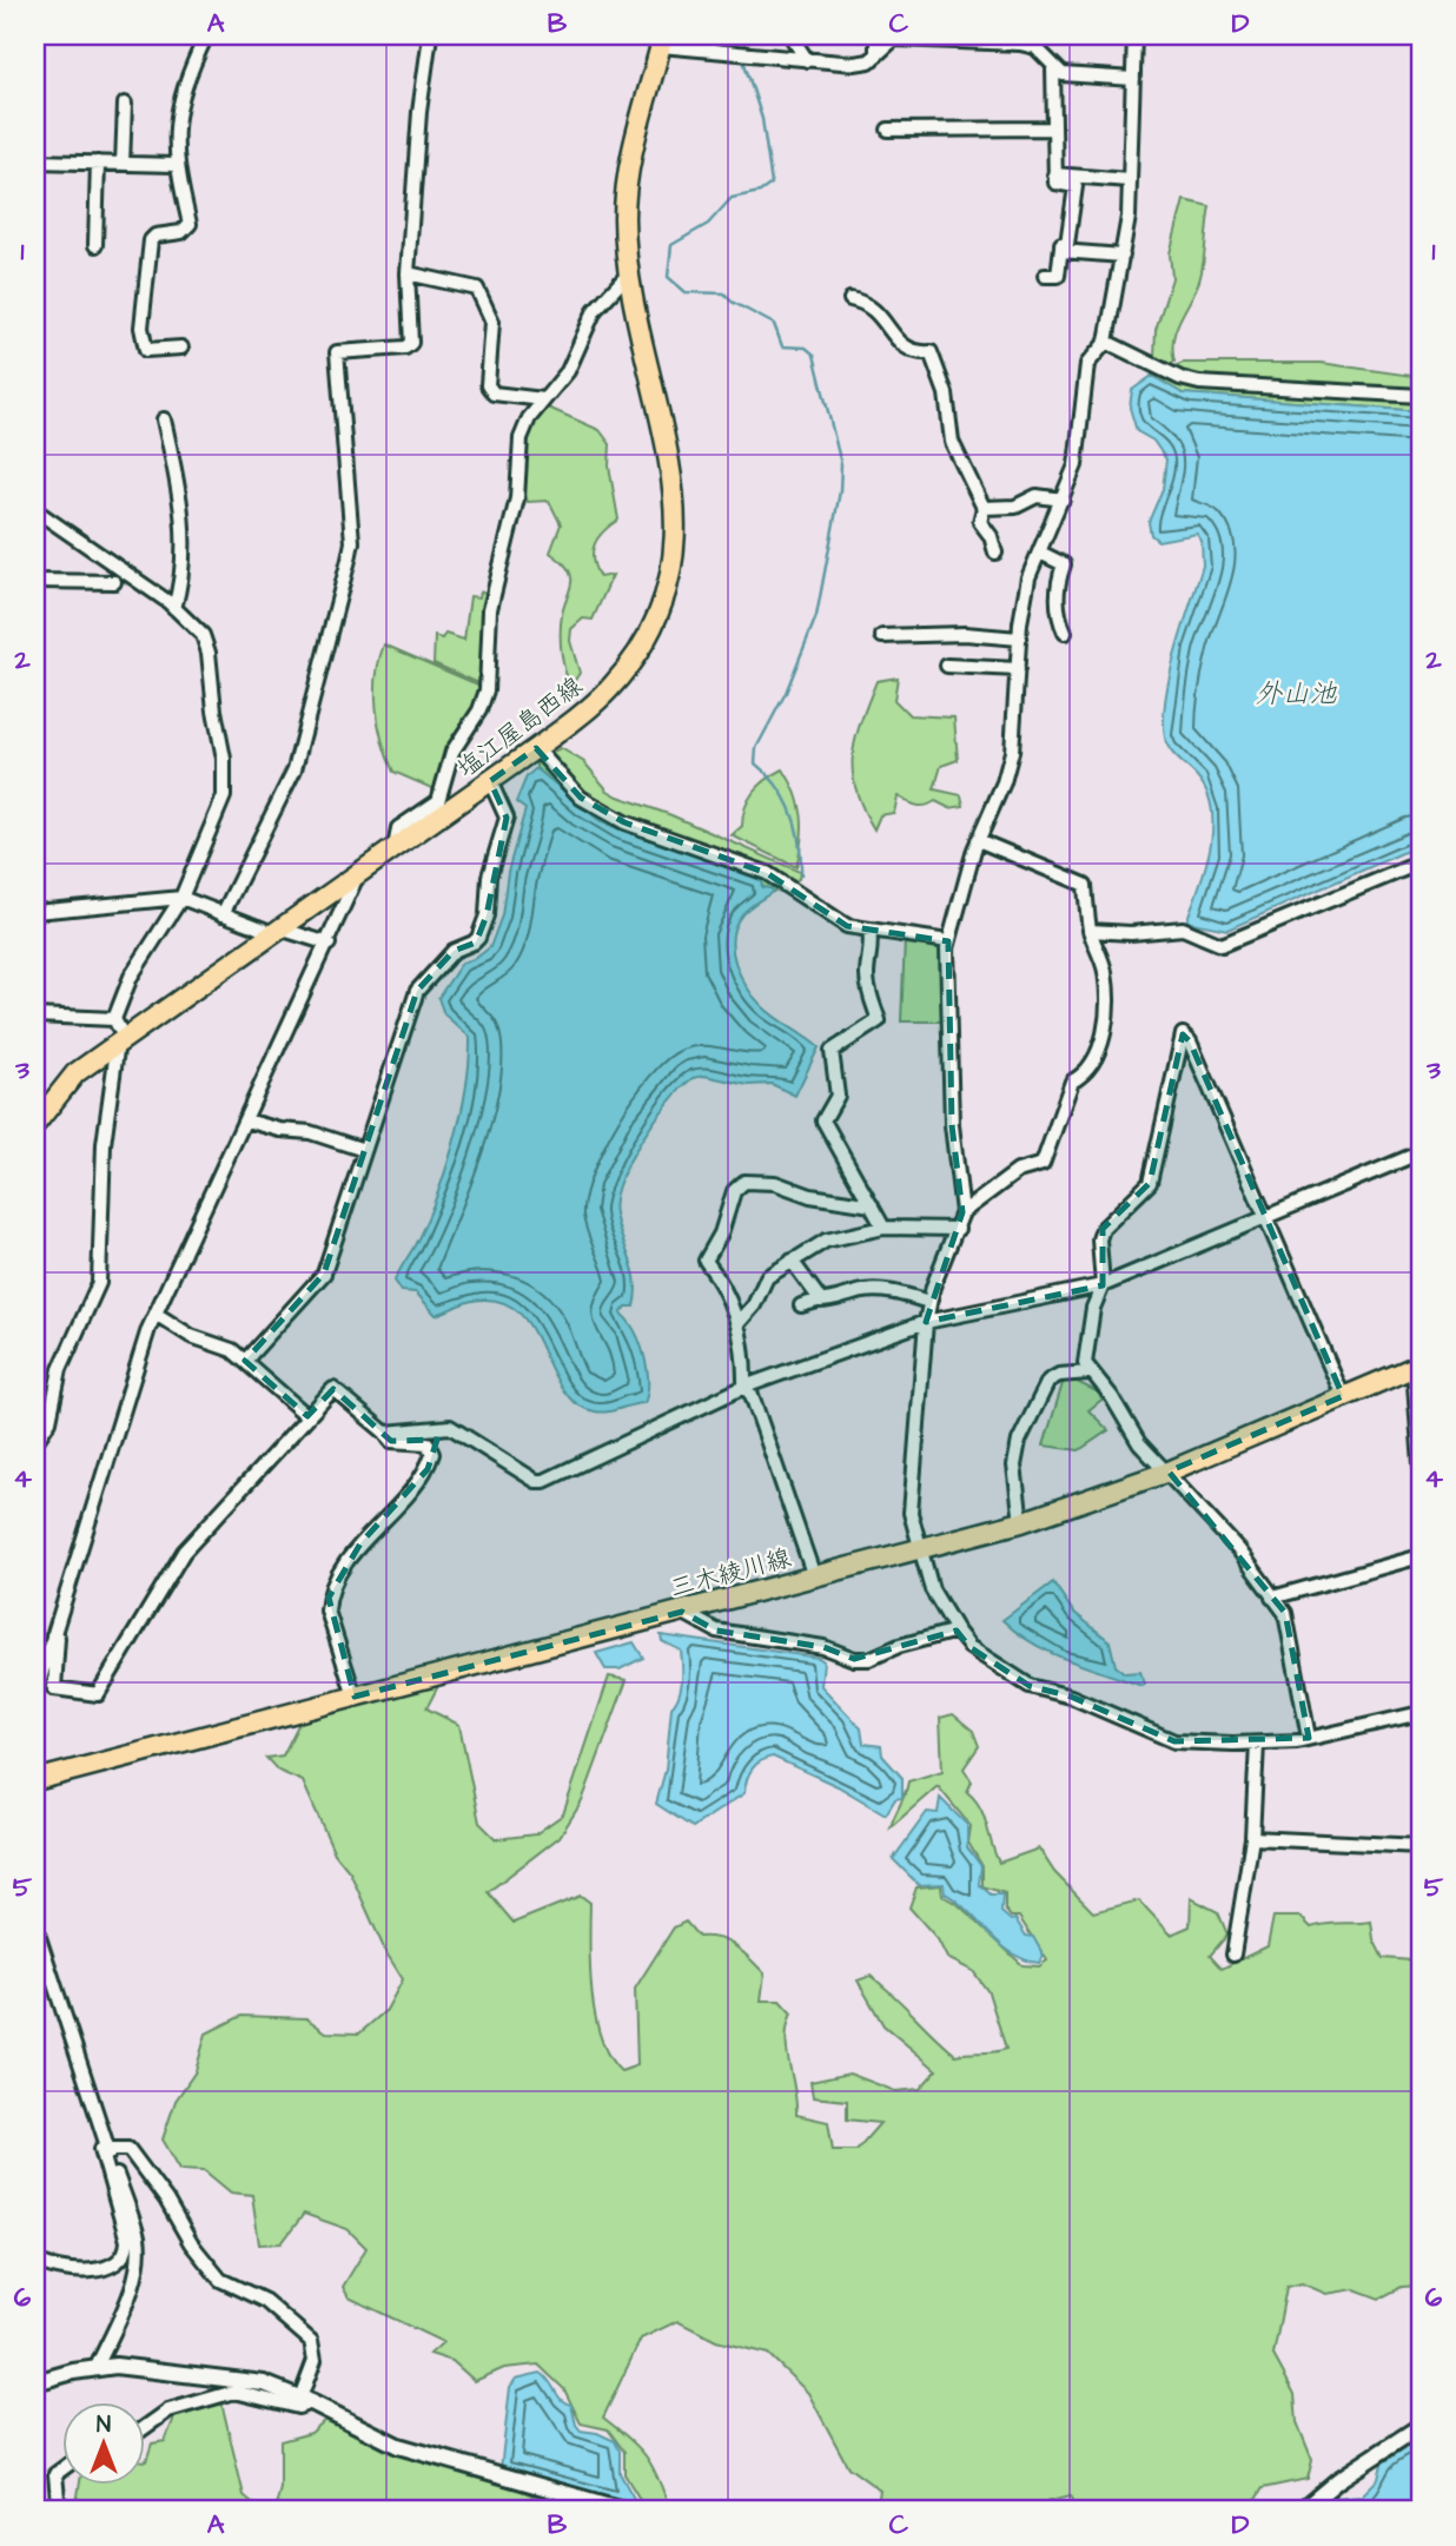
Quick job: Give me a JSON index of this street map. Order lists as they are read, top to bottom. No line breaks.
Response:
{"streets":{"main road":["塩江屋島西線","三木綾川線"]},"water":["外山池"],"north":"top","grid":{"columns":["A","B","C","D"],"rows":["1","2","3","4","5","6"]}}
